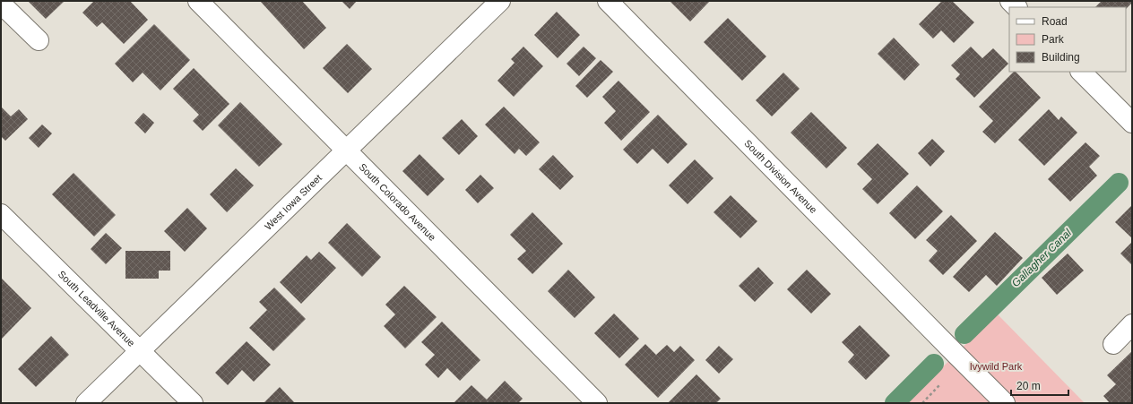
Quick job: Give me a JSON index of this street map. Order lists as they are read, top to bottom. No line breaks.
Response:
{"streets":{"street":["South Division Avenue","West Iowa Street","South Colorado Avenue","South Leadville Avenue"]},"crossings":[["West Iowa Street","South Colorado Avenue"],["West Iowa Street","South Leadville Avenue"]],"water":["Gallagher Canal"],"parks":["Ivywild Park"],"legend":["Road","Park","Building"],"scale_bar":"20 m"}
